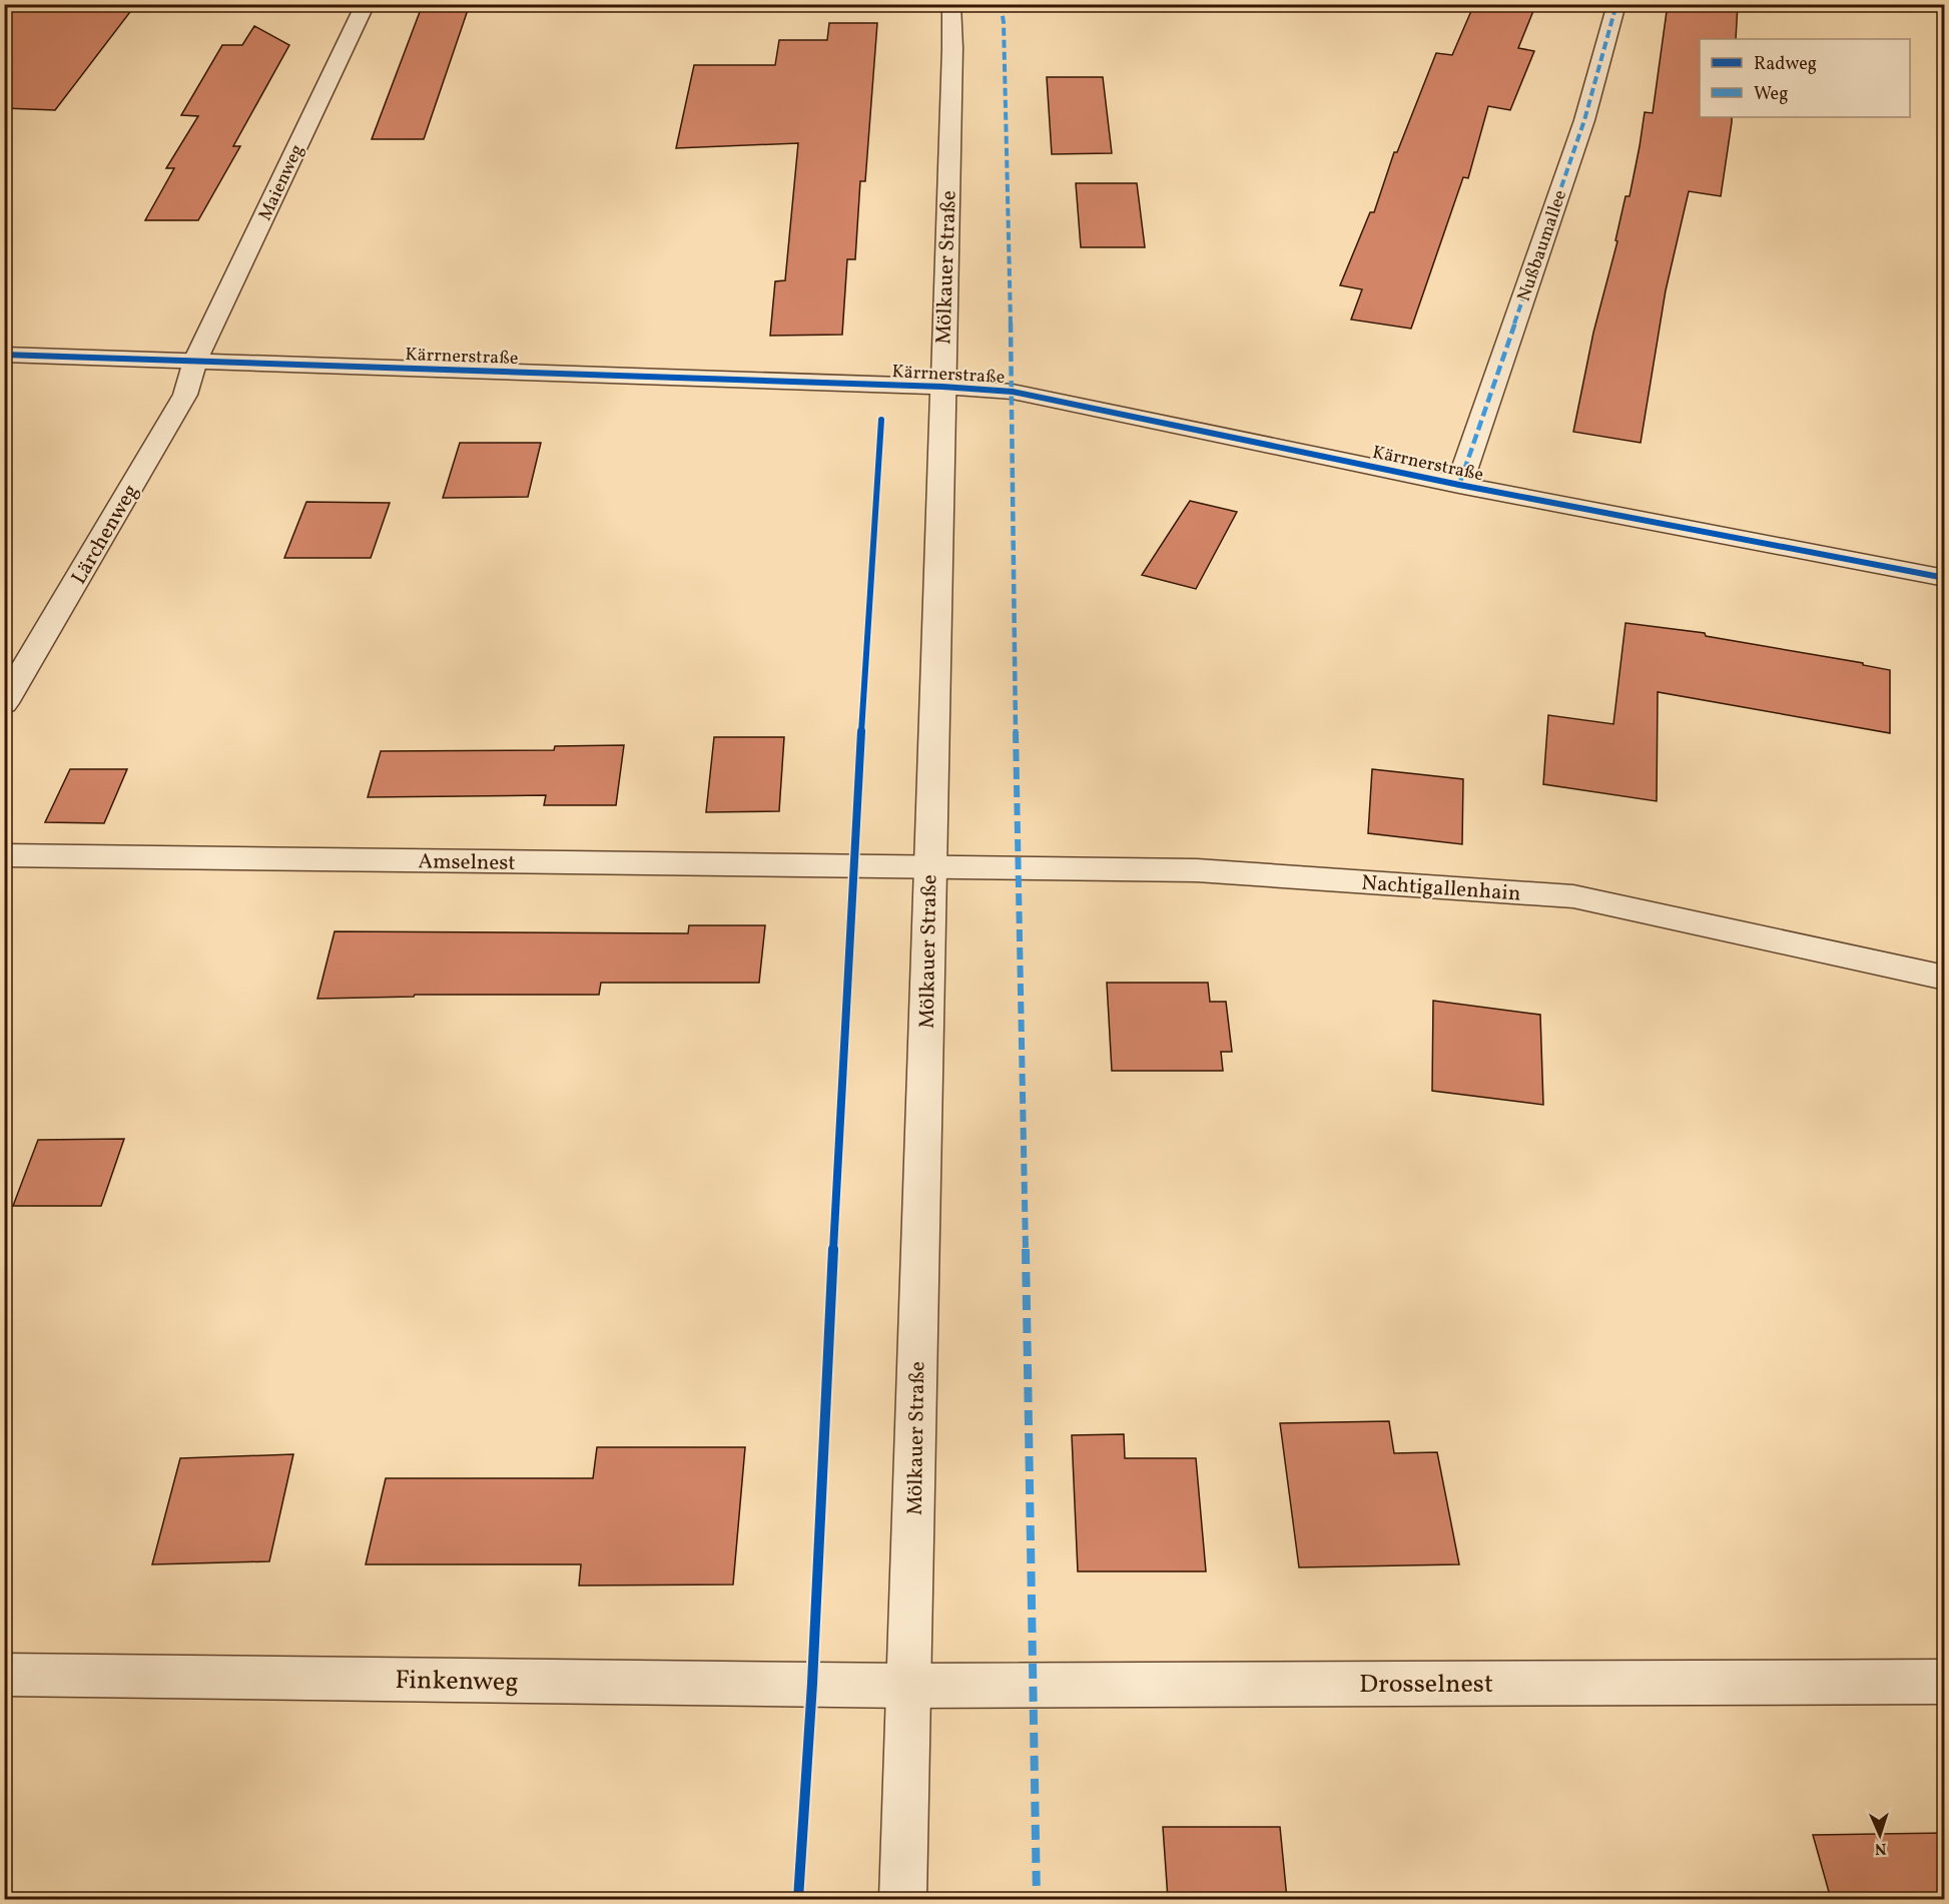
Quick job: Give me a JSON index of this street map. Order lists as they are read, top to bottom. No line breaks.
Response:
{"streets":{"street":["Maienweg","Nußbaumallee","Mölkauer Straße","Kärrnerstraße","Lärchenweg","Amselnest","Nachtigallenhain","Finkenweg","Drosselnest"]},"crossings":[["Maienweg","Kärrnerstraße"],["Maienweg","Lärchenweg"],["Nußbaumallee","Kärrnerstraße"],["Mölkauer Straße","Kärrnerstraße"],["Mölkauer Straße","Amselnest"],["Mölkauer Straße","Nachtigallenhain"],["Mölkauer Straße","Finkenweg"],["Mölkauer Straße","Drosselnest"],["Kärrnerstraße","Lärchenweg"],["Amselnest","Nachtigallenhain"],["Finkenweg","Drosselnest"]],"legend":["Radweg","Weg"],"north":"bottom"}
